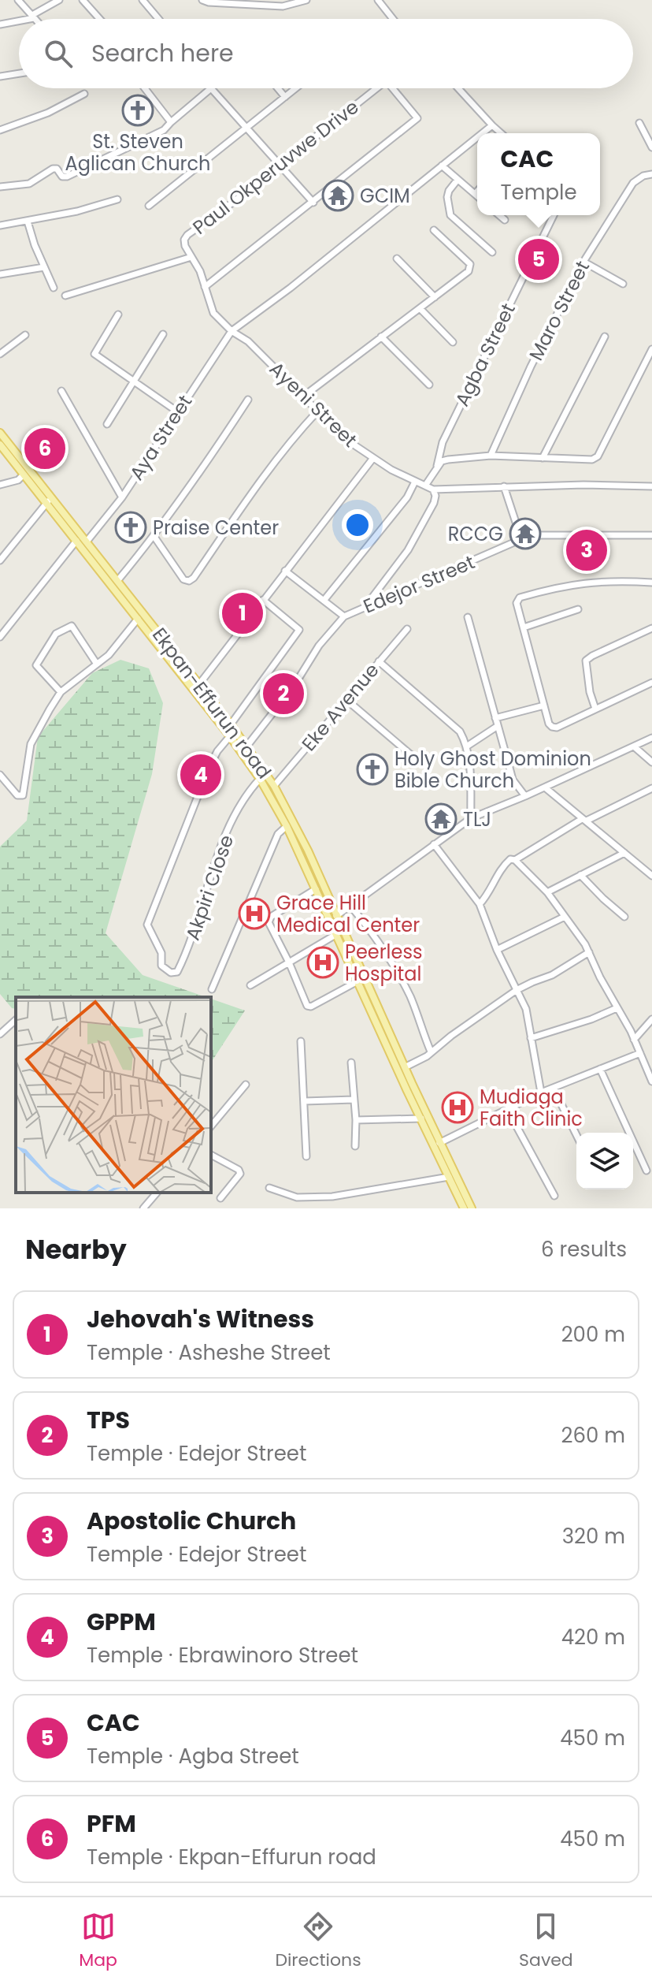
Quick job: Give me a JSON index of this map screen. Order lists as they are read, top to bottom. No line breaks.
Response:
{"streets":{"main road":["Ekpan-Effurun road"],"street":["Paul Okperuvwe Drive","Maro Street","Agba Street","Ayeni Street","Aya Street","Edejor Street","Eke Avenue","Akpiri Close"]},"crossings":[["Paul Okperuvwe Drive","Ayeni Street"],["Paul Okperuvwe Drive","Aya Street"],["Agba Street","Ayeni Street"],["Ayeni Street","Aya Street"],["Aya Street","Ekpan-Effurun road"],["Edejor Street","Ekpan-Effurun road"],["Ekpan-Effurun road","Eke Avenue"]],"places":{"church":["St. Steven Aglican Church","Praise Center","Holy Ghost Dominion Bible Church"],"temple":["GCIM","RCCG","TLJ"],"hospital":["Grace Hill Medical Center","Peerless Hospital","Mudiaga Faith Clinic"]},"page":{"search":"Search here","popup":["CAC","Temple"],"pins":["5","6","3","1","2","4"],"heading":["Nearby","6 results"],"list":[{"mark":"1","name":"Jehovah's Witness","note":"Temple · Asheshe Street","value":"200 m"},{"mark":"2","name":"TPS","note":"Temple · Edejor Street","value":"260 m"},{"mark":"3","name":"Apostolic Church","note":"Temple · Edejor Street","value":"320 m"},{"mark":"4","name":"GPPM","note":"Temple · Ebrawinoro Street","value":"420 m"},{"mark":"5","name":"CAC","note":"Temple · Agba Street","value":"450 m"},{"mark":"6","name":"PFM","note":"Temple · Ekpan-Effurun road","value":"450 m"}],"nav":["Map","Directions","Saved"]}}
